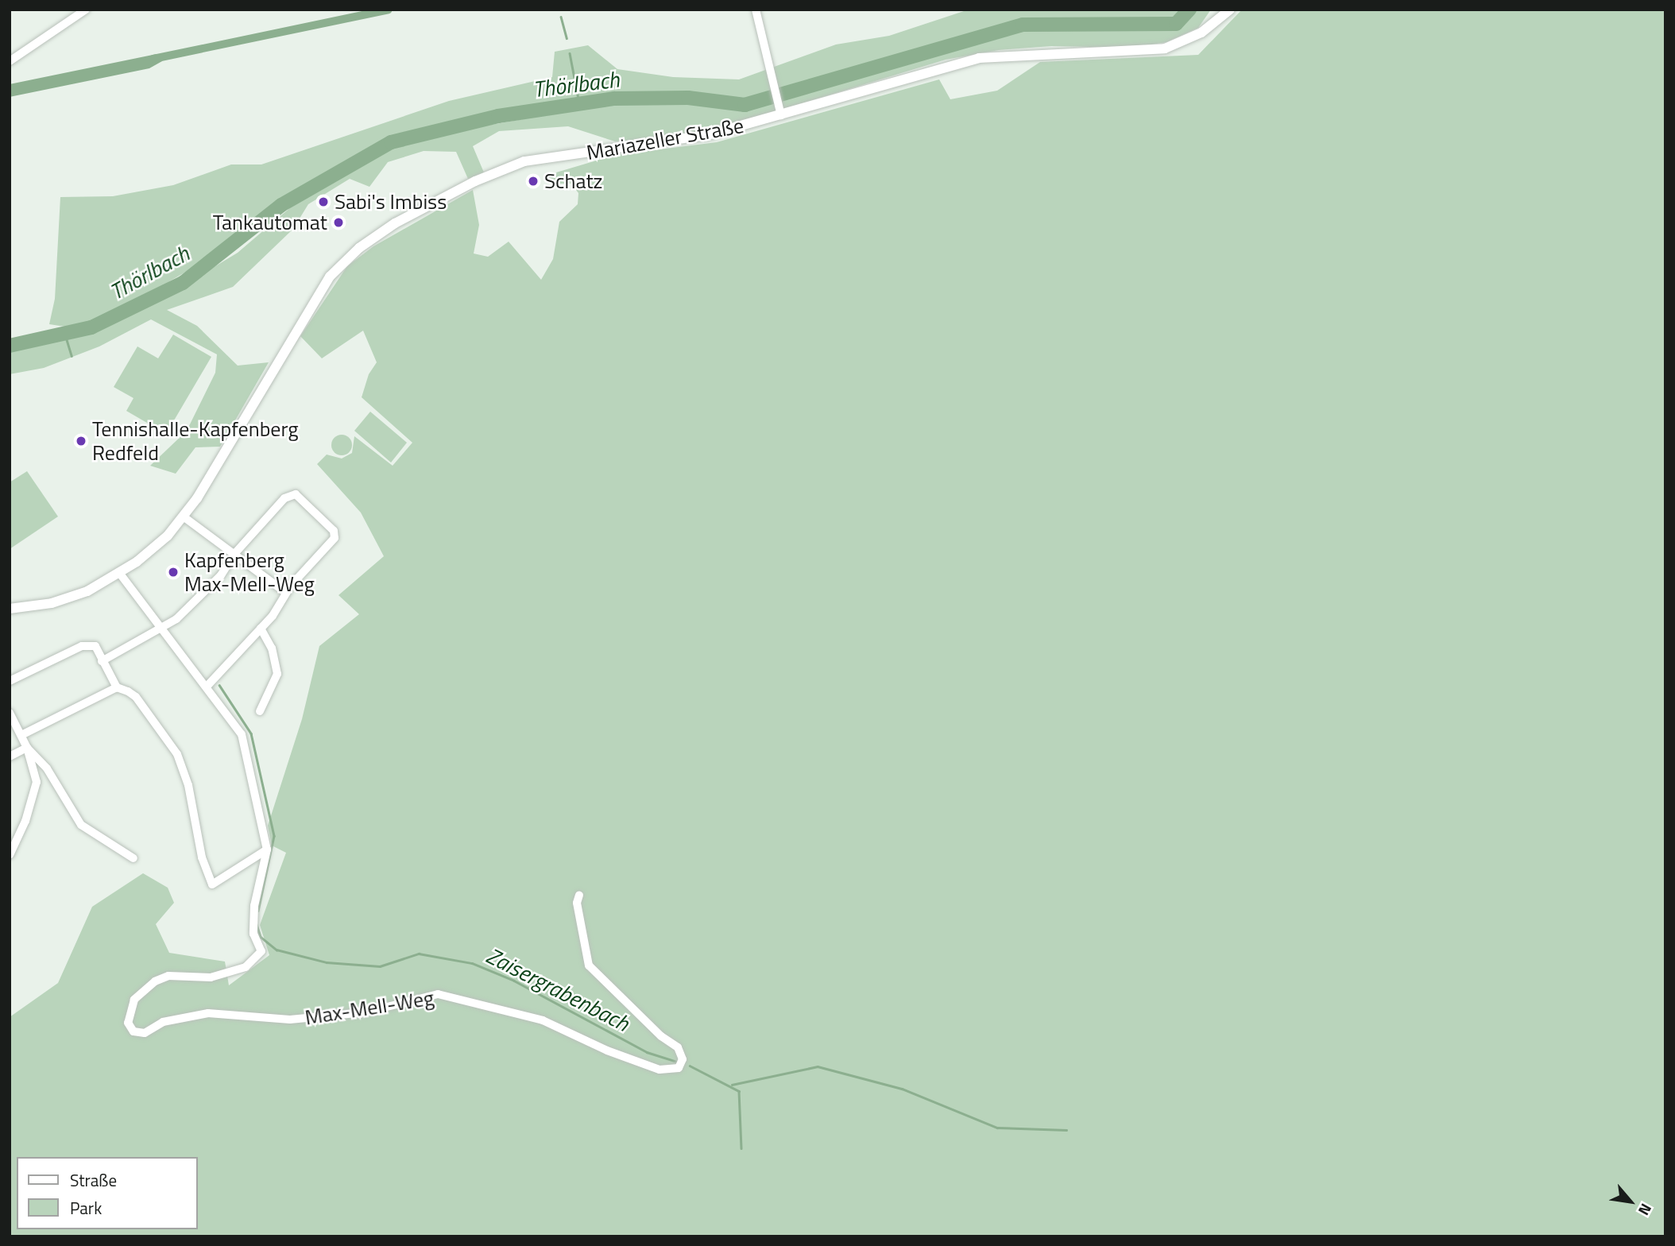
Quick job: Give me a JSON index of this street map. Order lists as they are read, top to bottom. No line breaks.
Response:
{"streets":{"main road":["Mariazeller Straße"],"street":["Max-Mell-Weg"]},"crossings":[["Mariazeller Straße","Max-Mell-Weg"]],"water":["Thörlbach","Zaisergrabenbach"],"places":["Schatz","Sabi's Imbiss","Tankautomat","Tennishalle-Kapfenberg Redfeld","Kapfenberg Max-Mell-Weg"],"legend":["Straße","Park"],"north":"bottom right"}
